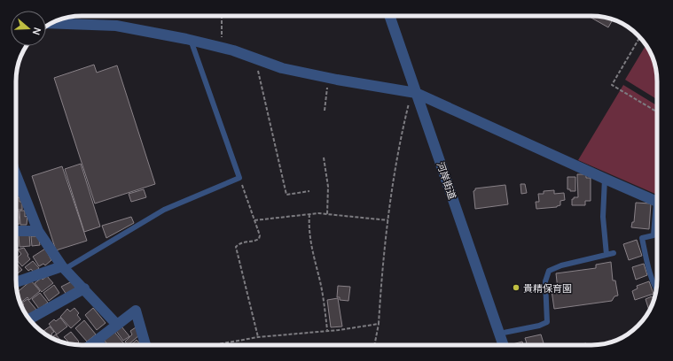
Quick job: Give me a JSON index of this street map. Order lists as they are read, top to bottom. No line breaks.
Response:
{"streets":{"street":["河岸街道"]},"places":["貴精保育園"],"north":"right"}
